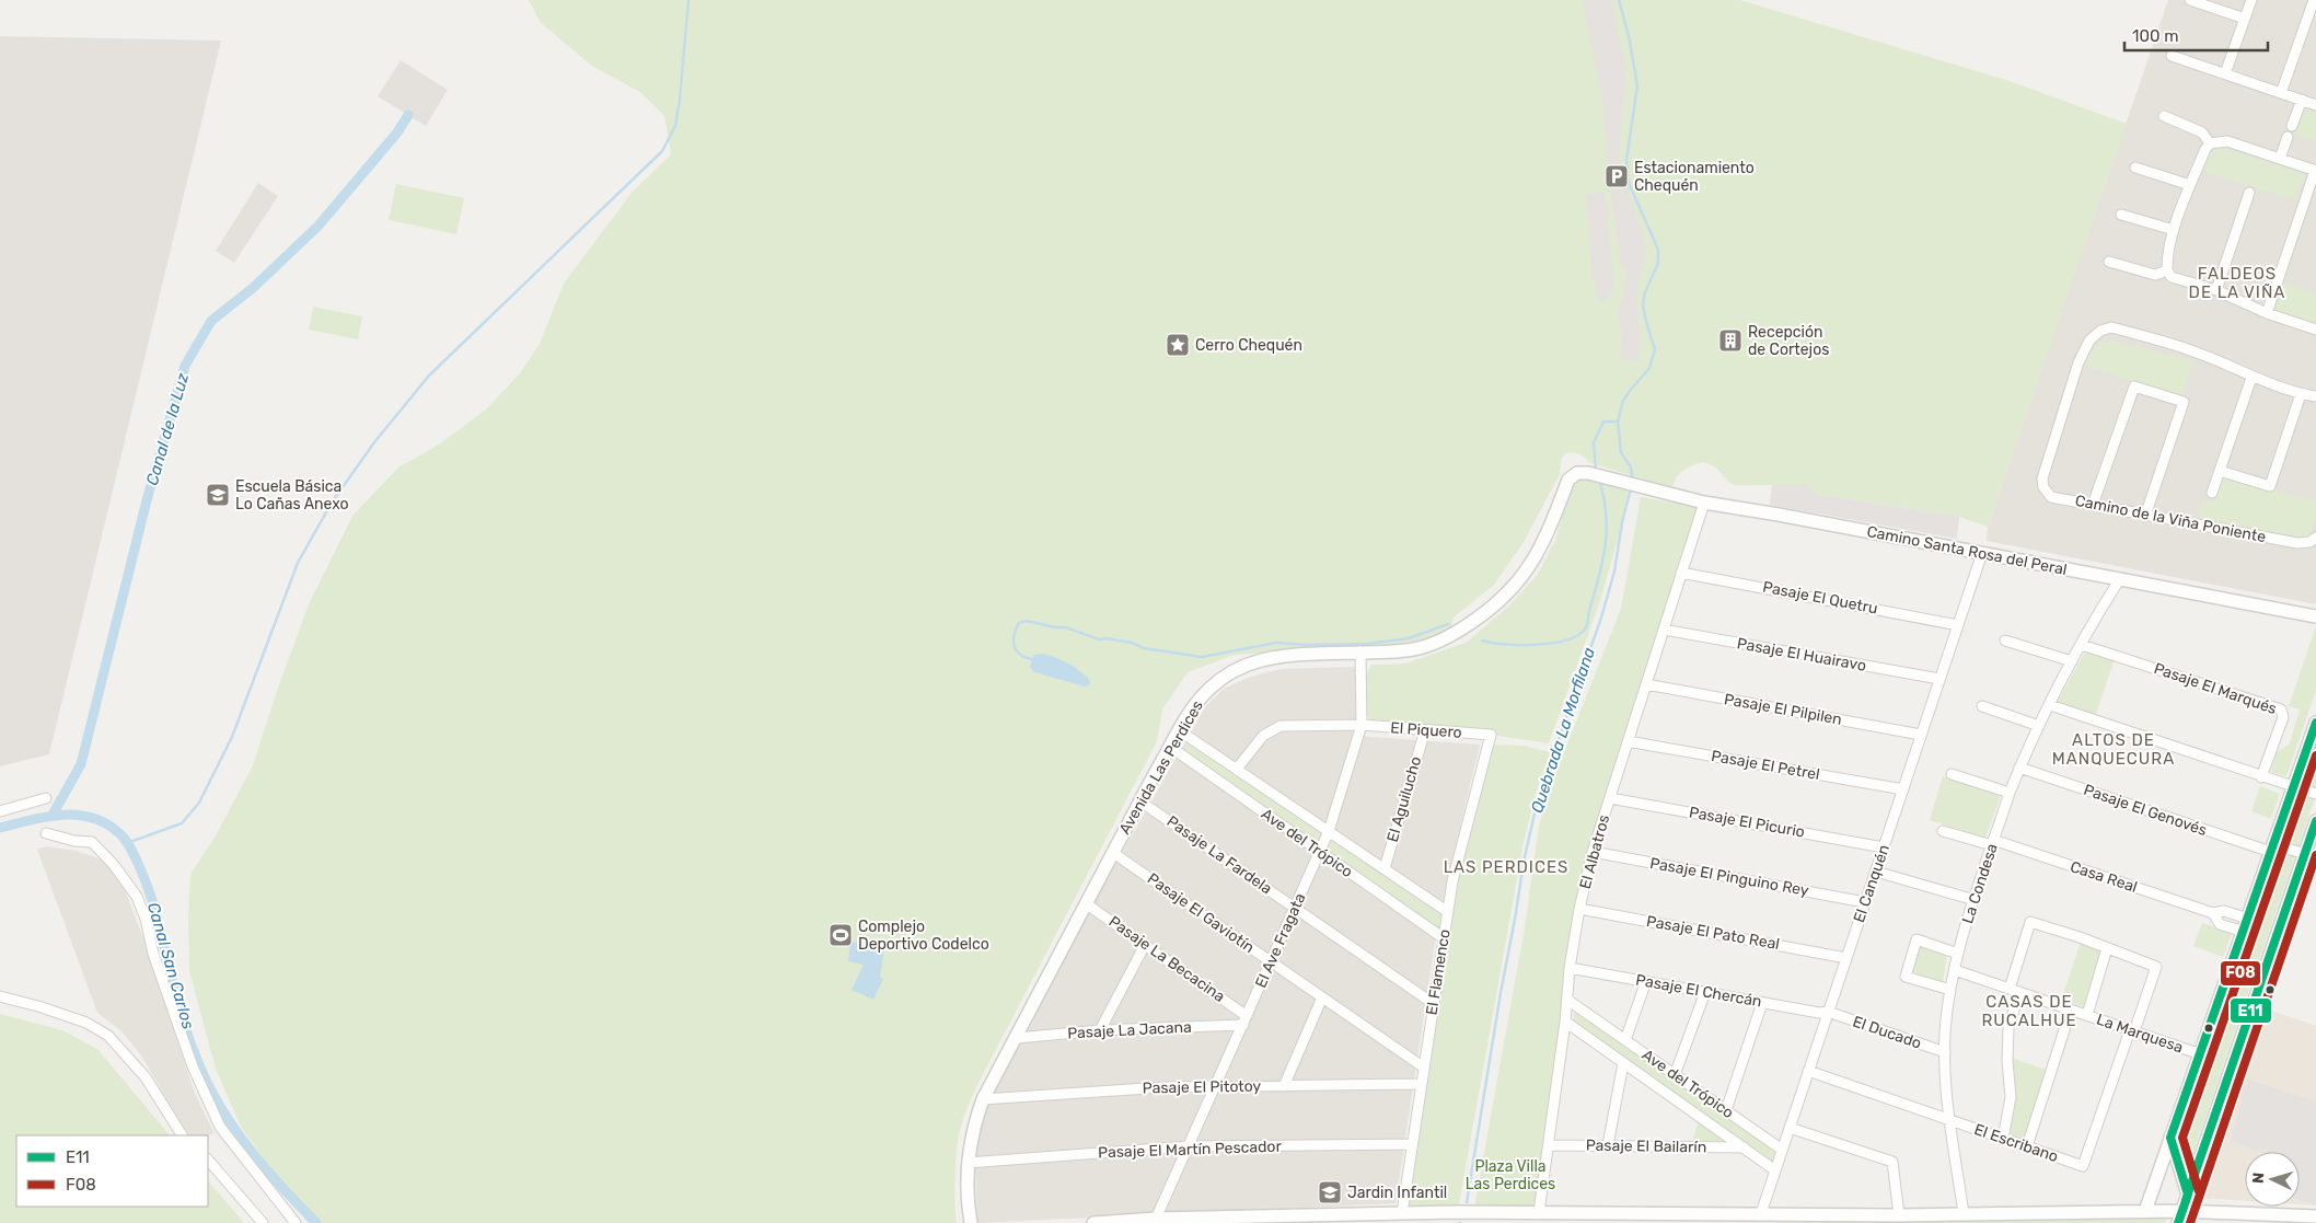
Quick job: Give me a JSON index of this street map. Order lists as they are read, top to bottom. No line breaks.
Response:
{"streets":{"street":["Camino de la Viña Poniente","Camino Santa Rosa del Peral","Pasaje El Quetru","Pasaje El Huairavo","Pasaje El Marqués","Pasaje El Pilpilen","El Piquero","Pasaje El Petrel","Avenida Las Perdices","El Aguilucho","Pasaje El Genovés","Pasaje El Picurio","Ave del Trópico","El Albatros","Pasaje La Fardela","Pasaje El Pinguino Rey","Casa Real","El Canquén","La Condesa","Pasaje El Gaviotín","Pasaje El Pato Real","El Ave Fragata","Pasaje La Becacina","El Flamenco","Pasaje El Chercán","Pasaje La Jacana","El Ducado","La Marquesa","Pasaje El Pitotoy","El Escribano","Pasaje El Bailarín","Pasaje El Martín Pescador"]},"crossings":[["Camino Santa Rosa del Peral","Avenida Las Perdices"],["Camino Santa Rosa del Peral","El Albatros"],["Camino Santa Rosa del Peral","El Canquén"],["Camino Santa Rosa del Peral","La Condesa"],["Pasaje El Quetru","El Albatros"],["Pasaje El Quetru","El Canquén"],["Pasaje El Huairavo","El Albatros"],["Pasaje El Huairavo","El Canquén"],["Pasaje El Marqués","La Condesa"],["Pasaje El Pilpilen","El Albatros"],["Pasaje El Pilpilen","El Canquén"],["El Piquero","El Aguilucho"],["El Piquero","Ave del Trópico"],["El Piquero","El Ave Fragata"],["El Piquero","El Flamenco"],["Pasaje El Petrel","El Albatros"],["Pasaje El Petrel","El Canquén"],["Avenida Las Perdices","Ave del Trópico"],["Avenida Las Perdices","Pasaje La Fardela"],["Avenida Las Perdices","Pasaje El Gaviotín"],["Avenida Las Perdices","El Ave Fragata"],["Avenida Las Perdices","Pasaje La Becacina"],["Avenida Las Perdices","Pasaje La Jacana"],["Avenida Las Perdices","Pasaje El Pitotoy"],["Avenida Las Perdices","Pasaje El Martín Pescador"],["El Aguilucho","Ave del Trópico"],["Pasaje El Genovés","La Condesa"],["Pasaje El Picurio","El Albatros"],["Pasaje El Picurio","El Canquén"],["Ave del Trópico","El Albatros"],["Ave del Trópico","El Canquén"],["Ave del Trópico","El Ave Fragata"],["Ave del Trópico","El Flamenco"],["Ave del Trópico","Pasaje El Bailarín"],["El Albatros","Pasaje El Pinguino Rey"],["El Albatros","Pasaje El Pato Real"],["El Albatros","Pasaje El Chercán"],["El Albatros","Pasaje El Bailarín"],["Pasaje La Fardela","El Ave Fragata"],["Pasaje La Fardela","El Flamenco"],["Pasaje El Pinguino Rey","El Canquén"],["Casa Real","La Condesa"],["El Canquén","Pasaje El Pato Real"],["El Canquén","Pasaje El Chercán"],["El Canquén","El Ducado"],["El Canquén","El Escribano"],["La Condesa","El Ducado"],["La Condesa","La Marquesa"],["La Condesa","El Escribano"],["Pasaje El Gaviotín","El Ave Fragata"],["Pasaje El Gaviotín","El Flamenco"],["El Ave Fragata","Pasaje La Becacina"],["El Ave Fragata","Pasaje La Jacana"],["El Ave Fragata","Pasaje El Pitotoy"],["El Ave Fragata","Pasaje El Martín Pescador"],["Pasaje La Becacina","Pasaje La Jacana"],["El Flamenco","Pasaje El Pitotoy"],["El Flamenco","Pasaje El Martín Pescador"],["Pasaje El Chercán","El Ducado"],["La Marquesa","El Escribano"]],"districts":["FALDEOS DE LA VIÑA","ALTOS DE MANQUECURA","LAS PERDICES","CASAS DE RUCALHUE"],"water":["Canal de la Luz","Quebrada La Morfilana","Canal San Carlos"],"parks":["Plaza Villa Las Perdices"],"places":{"parking":["Estacionamiento Chequén"],"building":["Recepción de Cortejos"],"place":["Cerro Chequén"],"school or university":["Escuela Básica Lo Cañas Anexo","Jardin Infantil"],"sports":["Complejo Deportivo Codelco"]},"lines":["transit line E11","transit line F08"],"legend":["E11","F08"],"scale_bar":"100 m","north":"left"}
